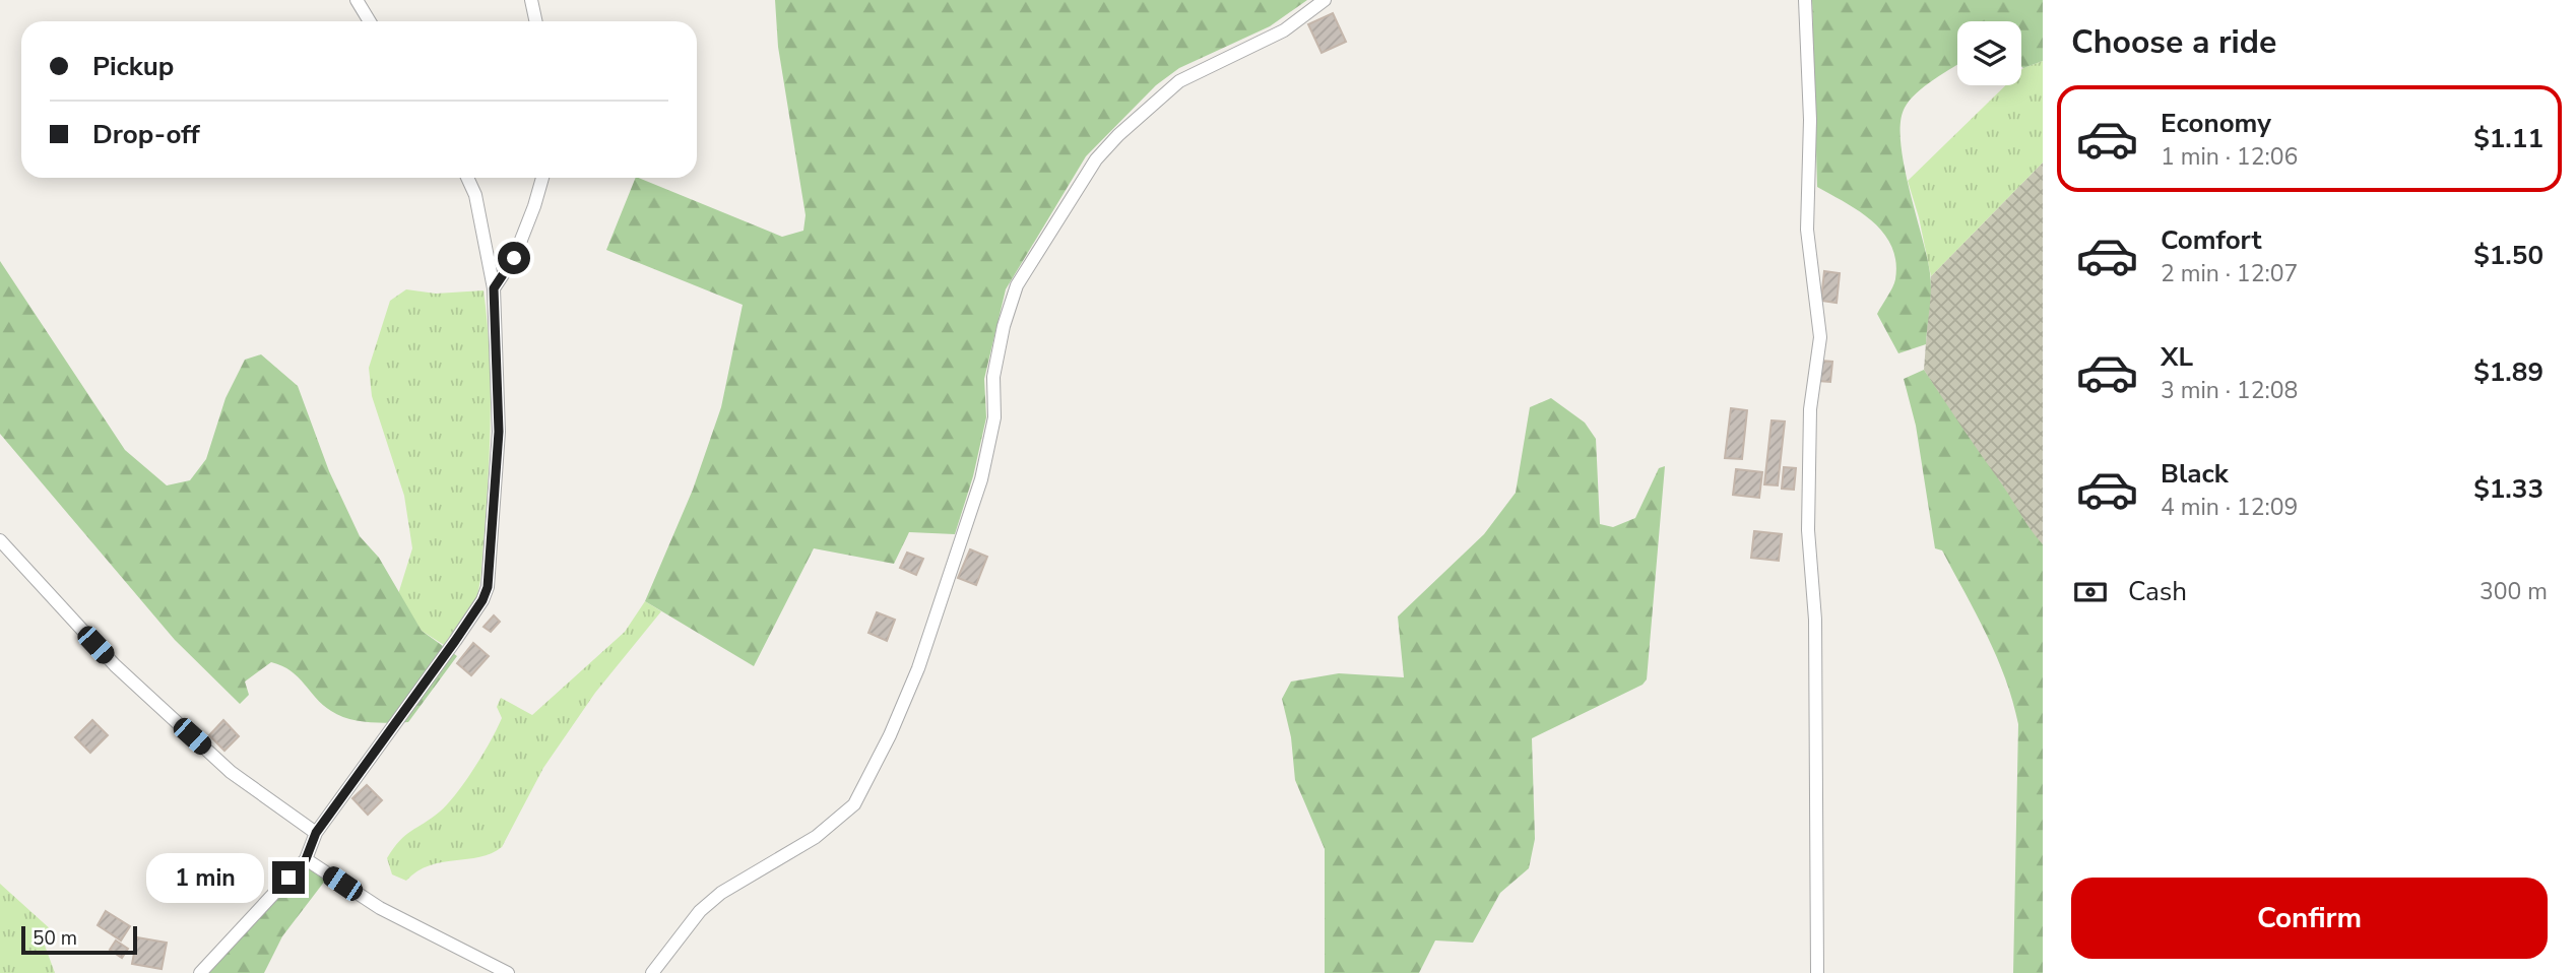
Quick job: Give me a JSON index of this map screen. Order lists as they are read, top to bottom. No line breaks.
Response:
{"scale_bar":"50 m","page":{"heading":"Choose a ride","banner":["Pickup","Drop-off"],"list":[{"name":"Economy","note":"1 min · 12:06","value":"$1.11"},{"name":"Comfort","note":"2 min · 12:07","value":"$1.50"},{"name":"XL","note":"3 min · 12:08","value":"$1.89"},{"name":"Black","note":"4 min · 12:09","value":"$1.33"}],"pay":["Cash","300 m"],"bubble":"1 min","buttons":"Confirm","scale":"50 m"}}
